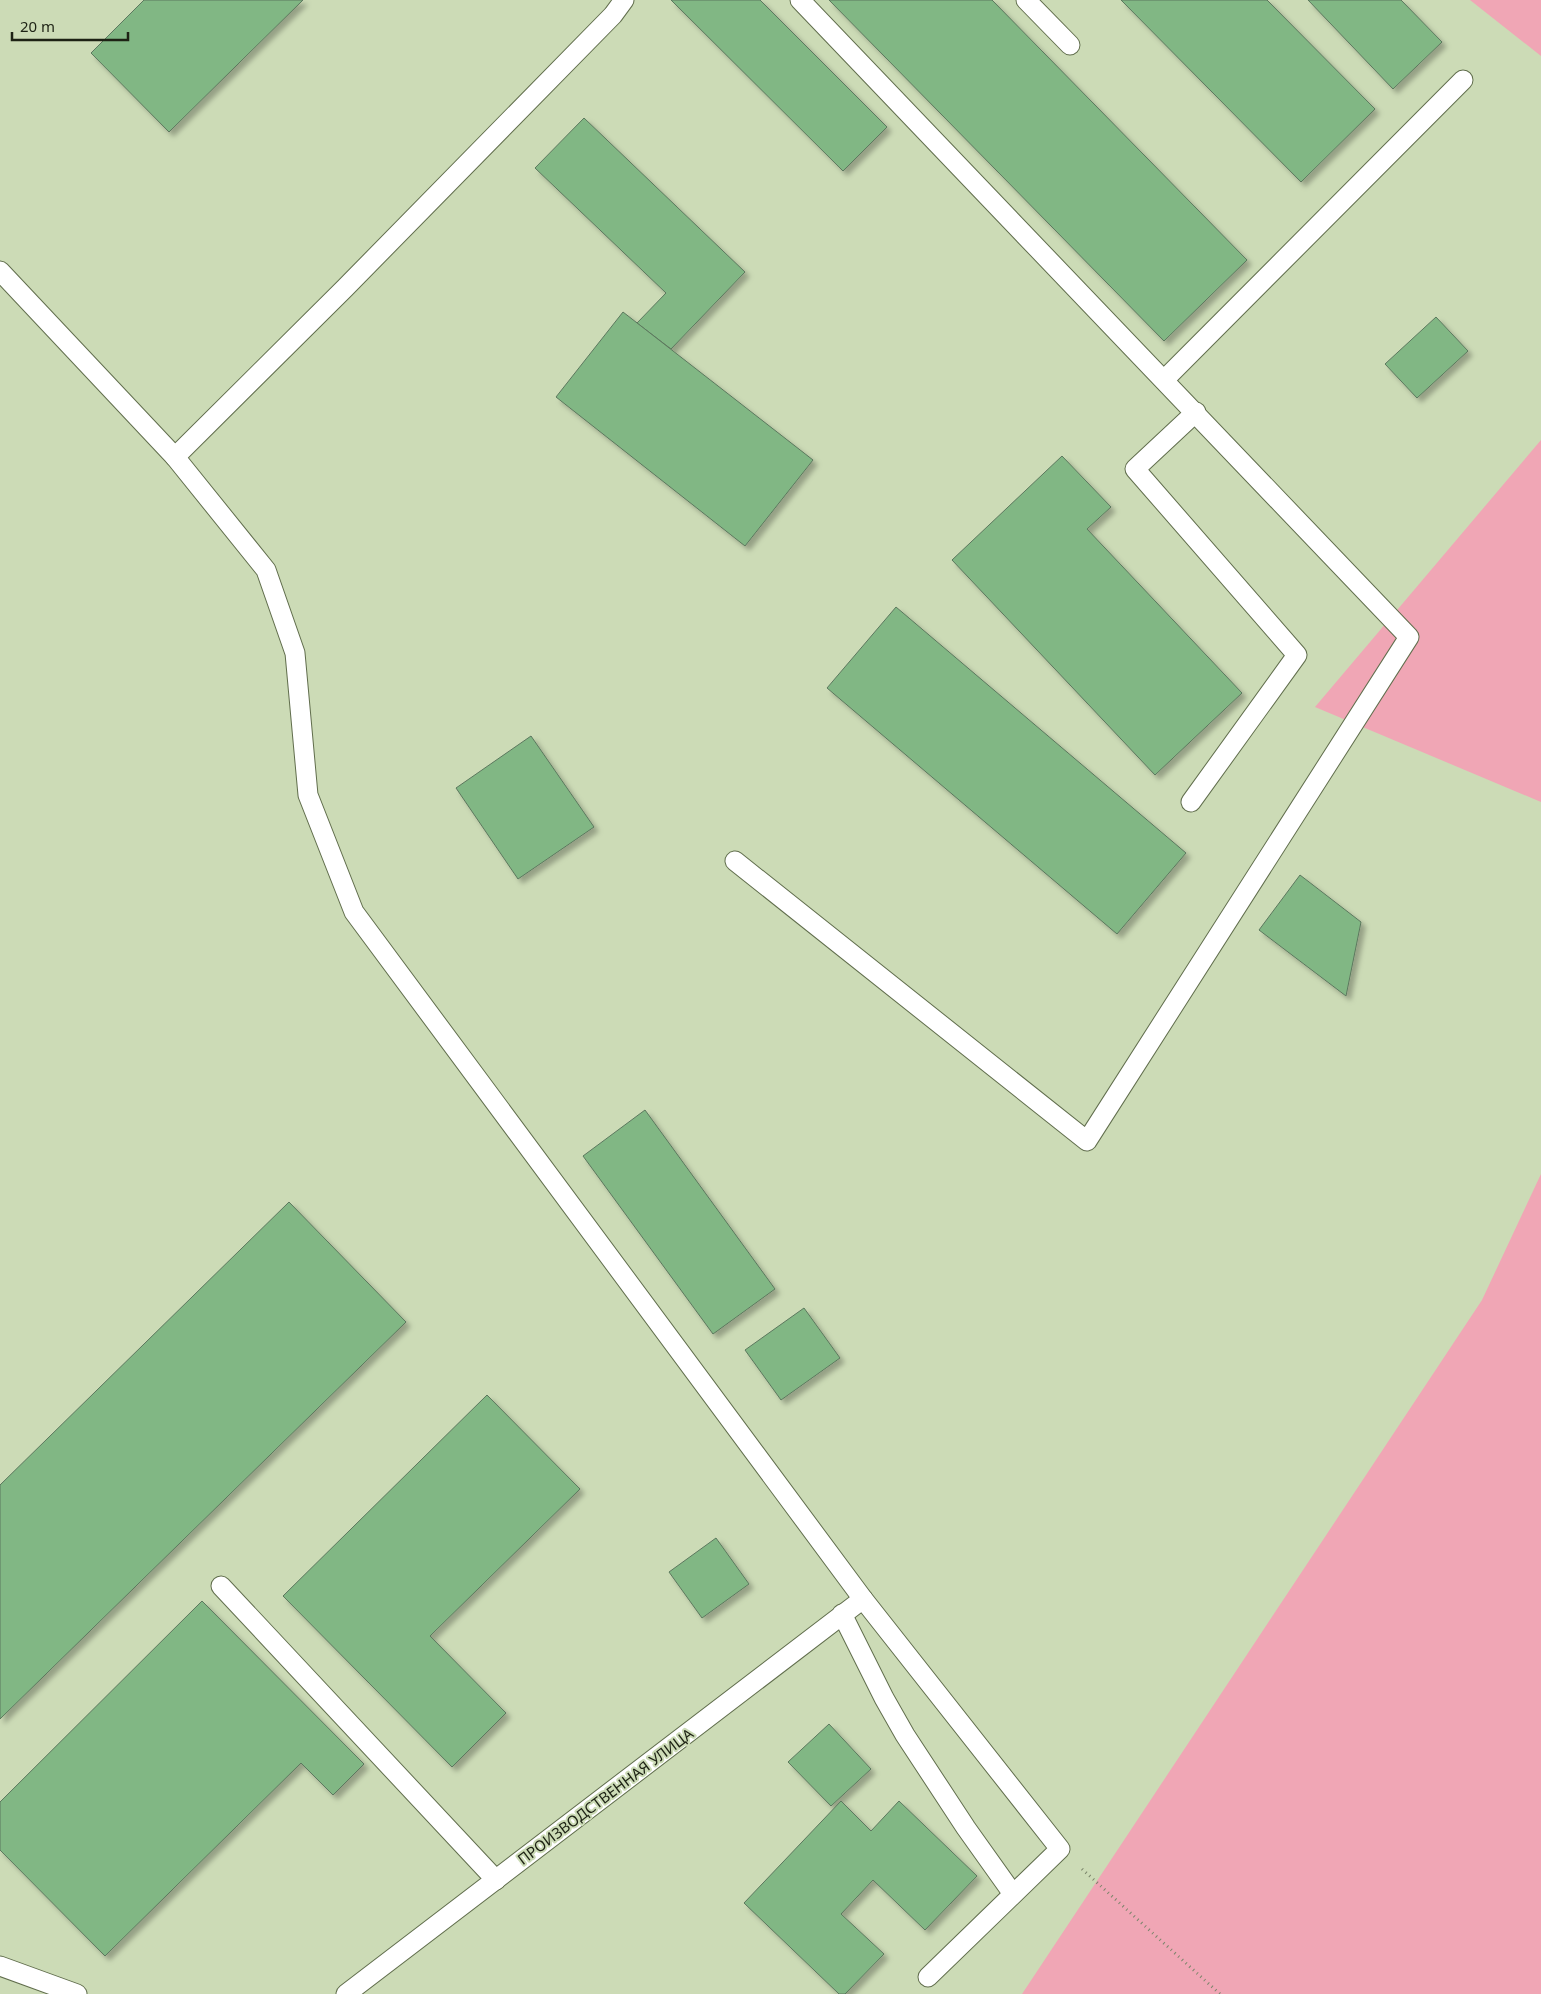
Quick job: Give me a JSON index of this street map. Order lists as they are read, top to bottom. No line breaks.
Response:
{"streets":{"lane":["ПРОИЗВОДСТВЕННАЯ УЛИЦА"]},"scale_bar":"20 m"}
